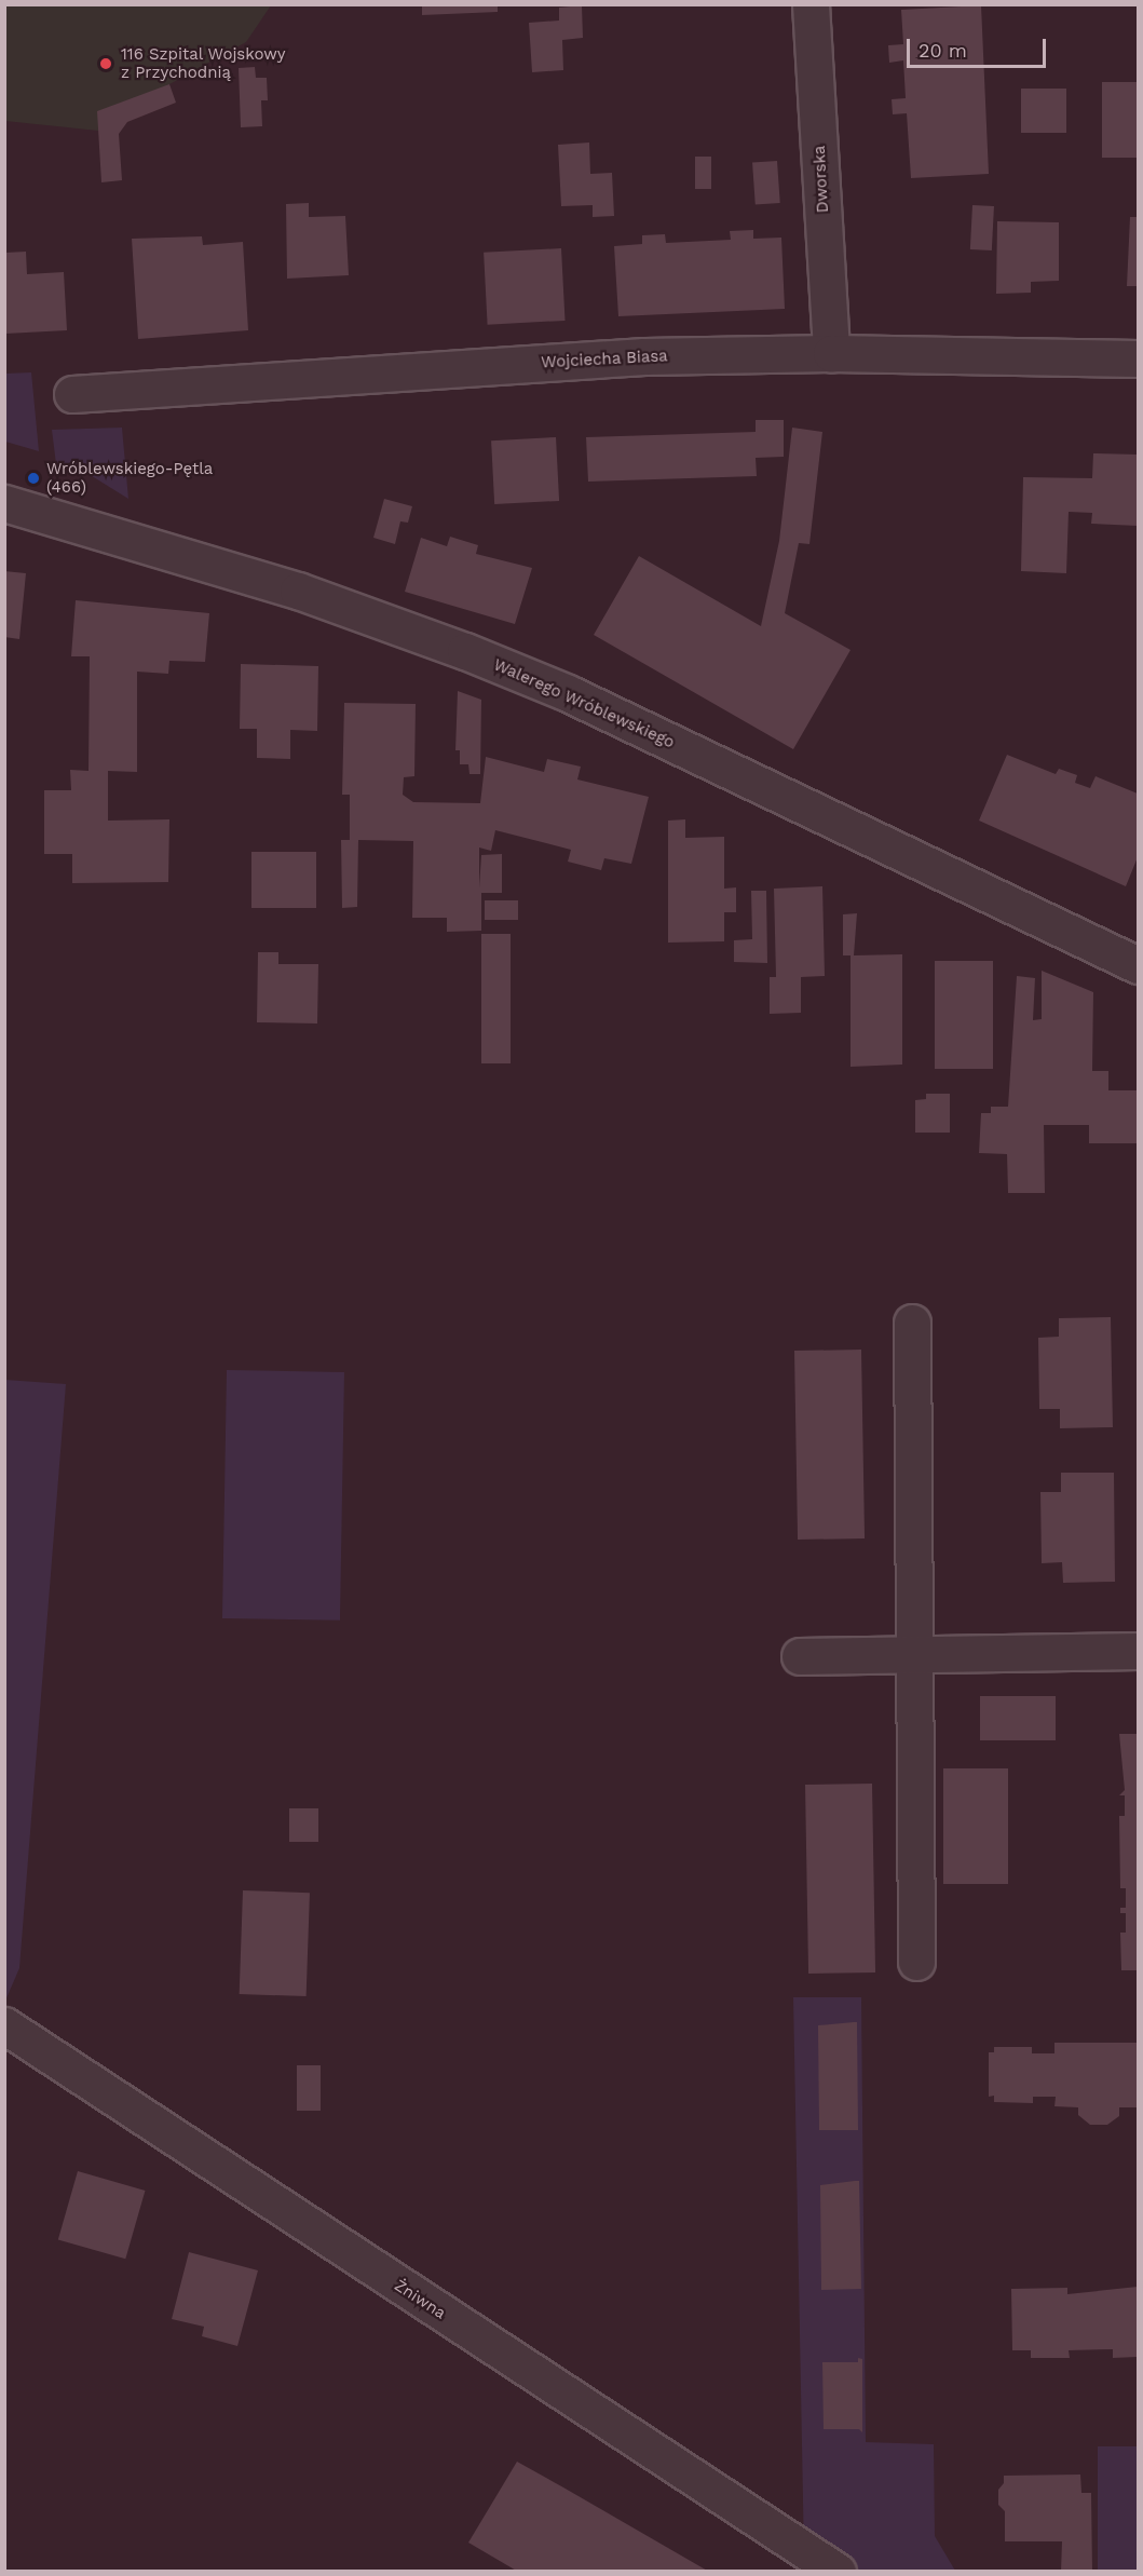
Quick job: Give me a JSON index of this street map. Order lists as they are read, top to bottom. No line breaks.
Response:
{"streets":{"street":["Dworska","Wojciecha Biasa","Walerego Wróblewskiego","Żniwna"]},"crossings":[["Dworska","Wojciecha Biasa"]],"places":["116 Szpital Wojskowy z Przychodnią","Wróblewskiego-Pętla (466)"],"scale_bar":"20 m"}
